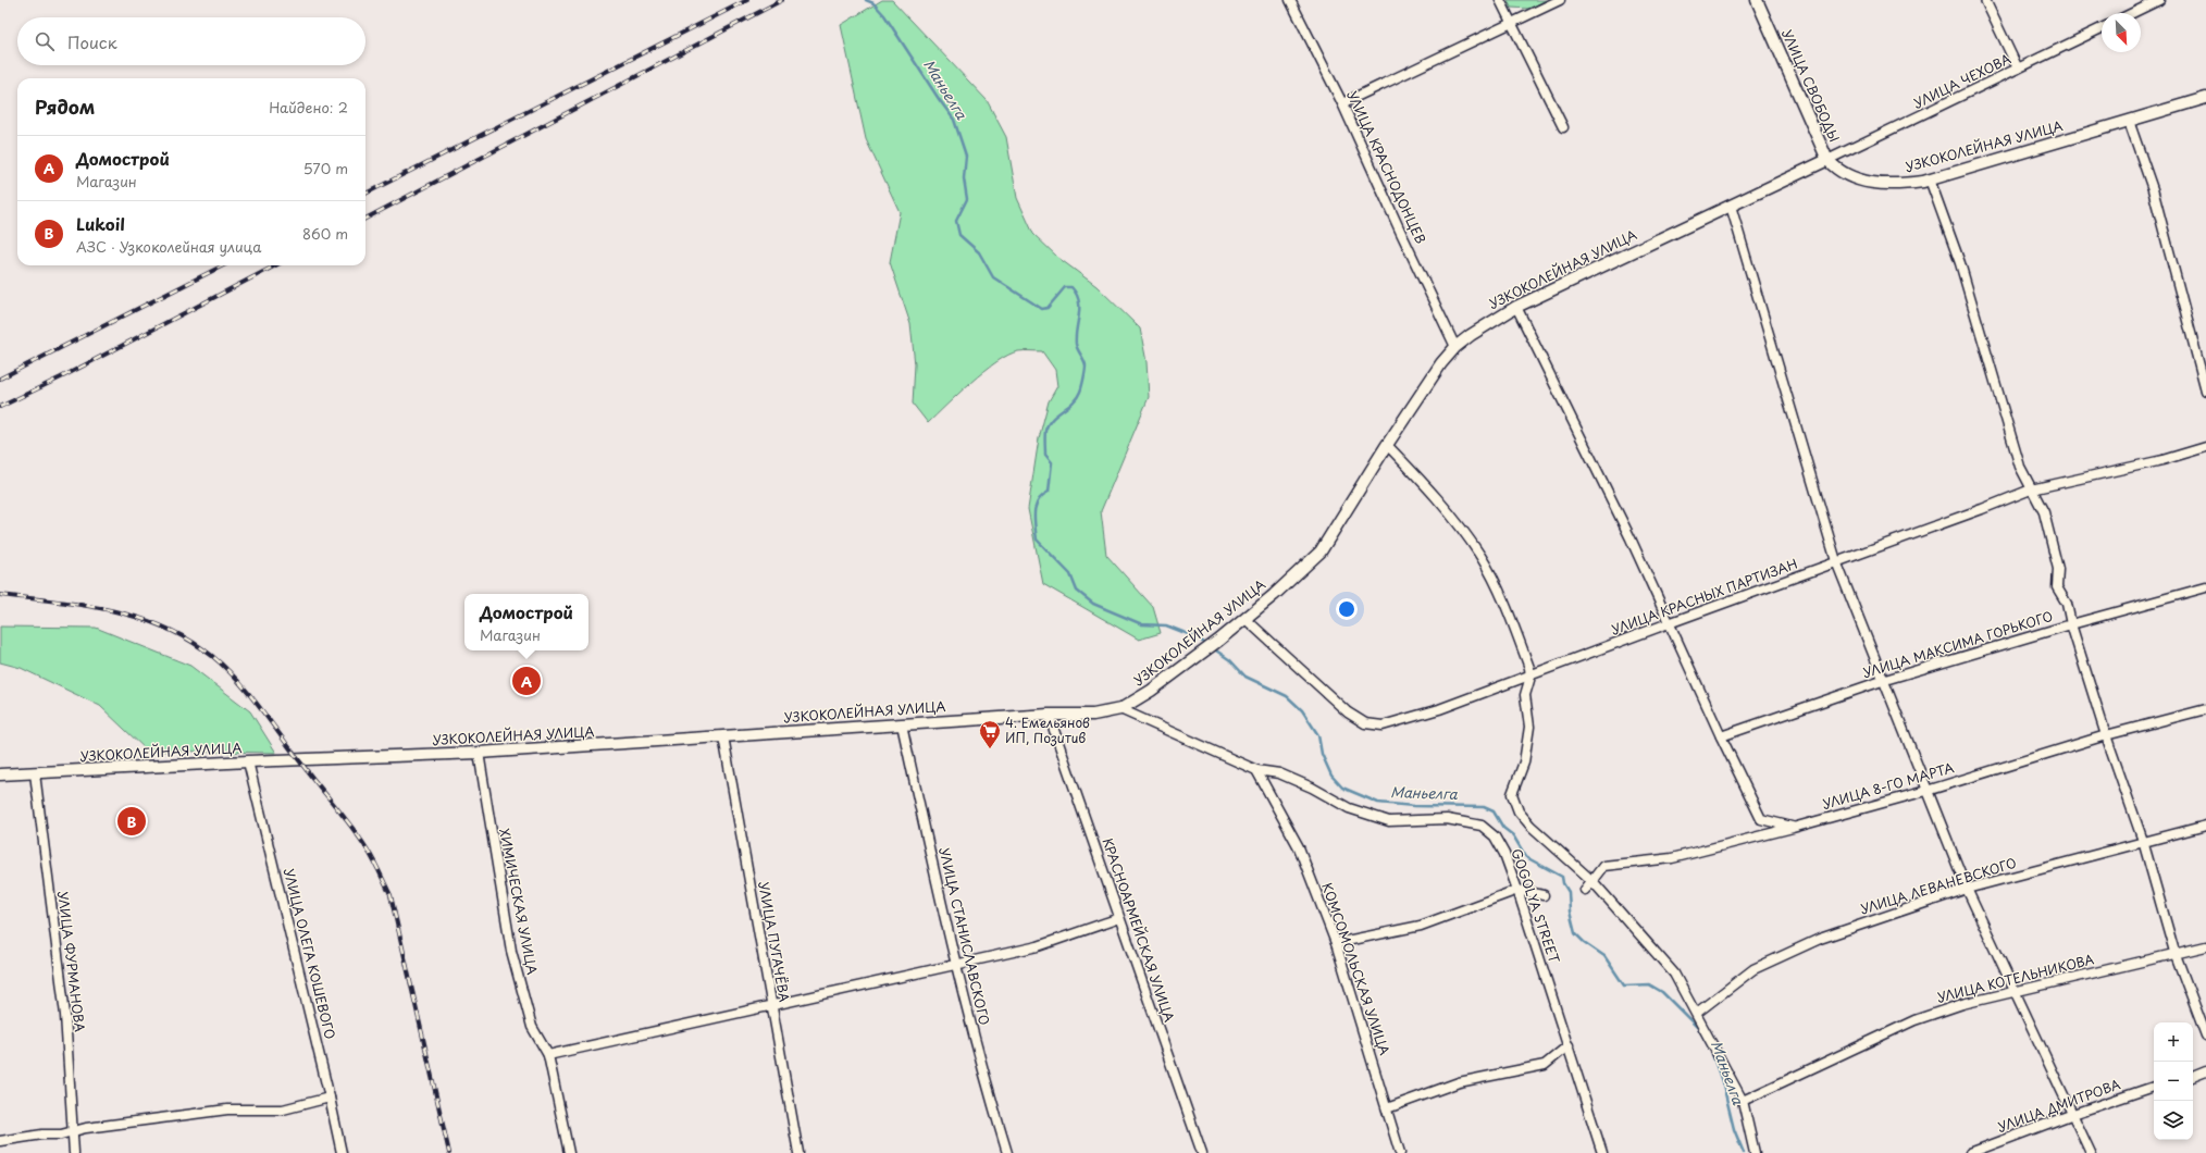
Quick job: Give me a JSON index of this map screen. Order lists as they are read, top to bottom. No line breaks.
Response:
{"streets":{"street":["УЛИЦА ЧЕХОВА","УЛИЦА СВОБОДЫ","УЗКОКОЛЕЙНАЯ УЛИЦА","УЛИЦА КРАСНОДОНЦЕВ","УЛИЦА КРАСНЫХ ПАРТИЗАН","УЛИЦА МАКСИМА ГОРЬКОГО","УЛИЦА 8-ГО МАРТА","УЛИЦА ЛЕВАНЕВСКОГО","ХИМИЧЕСКАЯ УЛИЦА","GOGOLYA STREET","КРАСНОАРМЕЙСКАЯ УЛИЦА","УЛИЦА СТАНИСЛАВСКОГО","УЛИЦА ПУГАЧЁВА","УЛИЦА ОЛЕГА КОШЕВОГО","УЛИЦА ФУРМАНОВА","КОМСОМОЛЬСКАЯ УЛИЦА","УЛИЦА КОТЕЛЬНИКОВА","УЛИЦА ДМИТРОВА"]},"crossings":[["УЛИЦА ЧЕХОВА","УЛИЦА СВОБОДЫ"],["УЛИЦА ЧЕХОВА","УЗКОКОЛЕЙНАЯ УЛИЦА"],["УЛИЦА СВОБОДЫ","УЗКОКОЛЕЙНАЯ УЛИЦА"],["УЗКОКОЛЕЙНАЯ УЛИЦА","УЛИЦА КРАСНОДОНЦЕВ"],["УЗКОКОЛЕЙНАЯ УЛИЦА","УЛИЦА КРАСНЫХ ПАРТИЗАН"],["УЗКОКОЛЕЙНАЯ УЛИЦА","ХИМИЧЕСКАЯ УЛИЦА"],["УЗКОКОЛЕЙНАЯ УЛИЦА","КРАСНОАРМЕЙСКАЯ УЛИЦА"],["УЗКОКОЛЕЙНАЯ УЛИЦА","УЛИЦА СТАНИСЛАВСКОГО"],["УЗКОКОЛЕЙНАЯ УЛИЦА","УЛИЦА ПУГАЧЁВА"],["УЗКОКОЛЕЙНАЯ УЛИЦА","УЛИЦА ОЛЕГА КОШЕВОГО"],["УЗКОКОЛЕЙНАЯ УЛИЦА","УЛИЦА ФУРМАНОВА"],["GOGOLYA STREET","КОМСОМОЛЬСКАЯ УЛИЦА"]],"water":["Маньелга"],"places":{"supermarket":["4. Емельянов ИП, Позитив"]},"north":"bottom right","page":{"search":"Поиск","heading":["Рядом","Найдено: 2"],"list":[{"mark":"A","name":"Домострой","note":"Магазин","value":"570 m"},{"mark":"B","name":"Lukoil","note":"АЗС · Узкоколейная улица","value":"860 m"}],"popup":["Домострой","Магазин"],"pins":["A","B"],"map_buttons":["+","−"]}}
